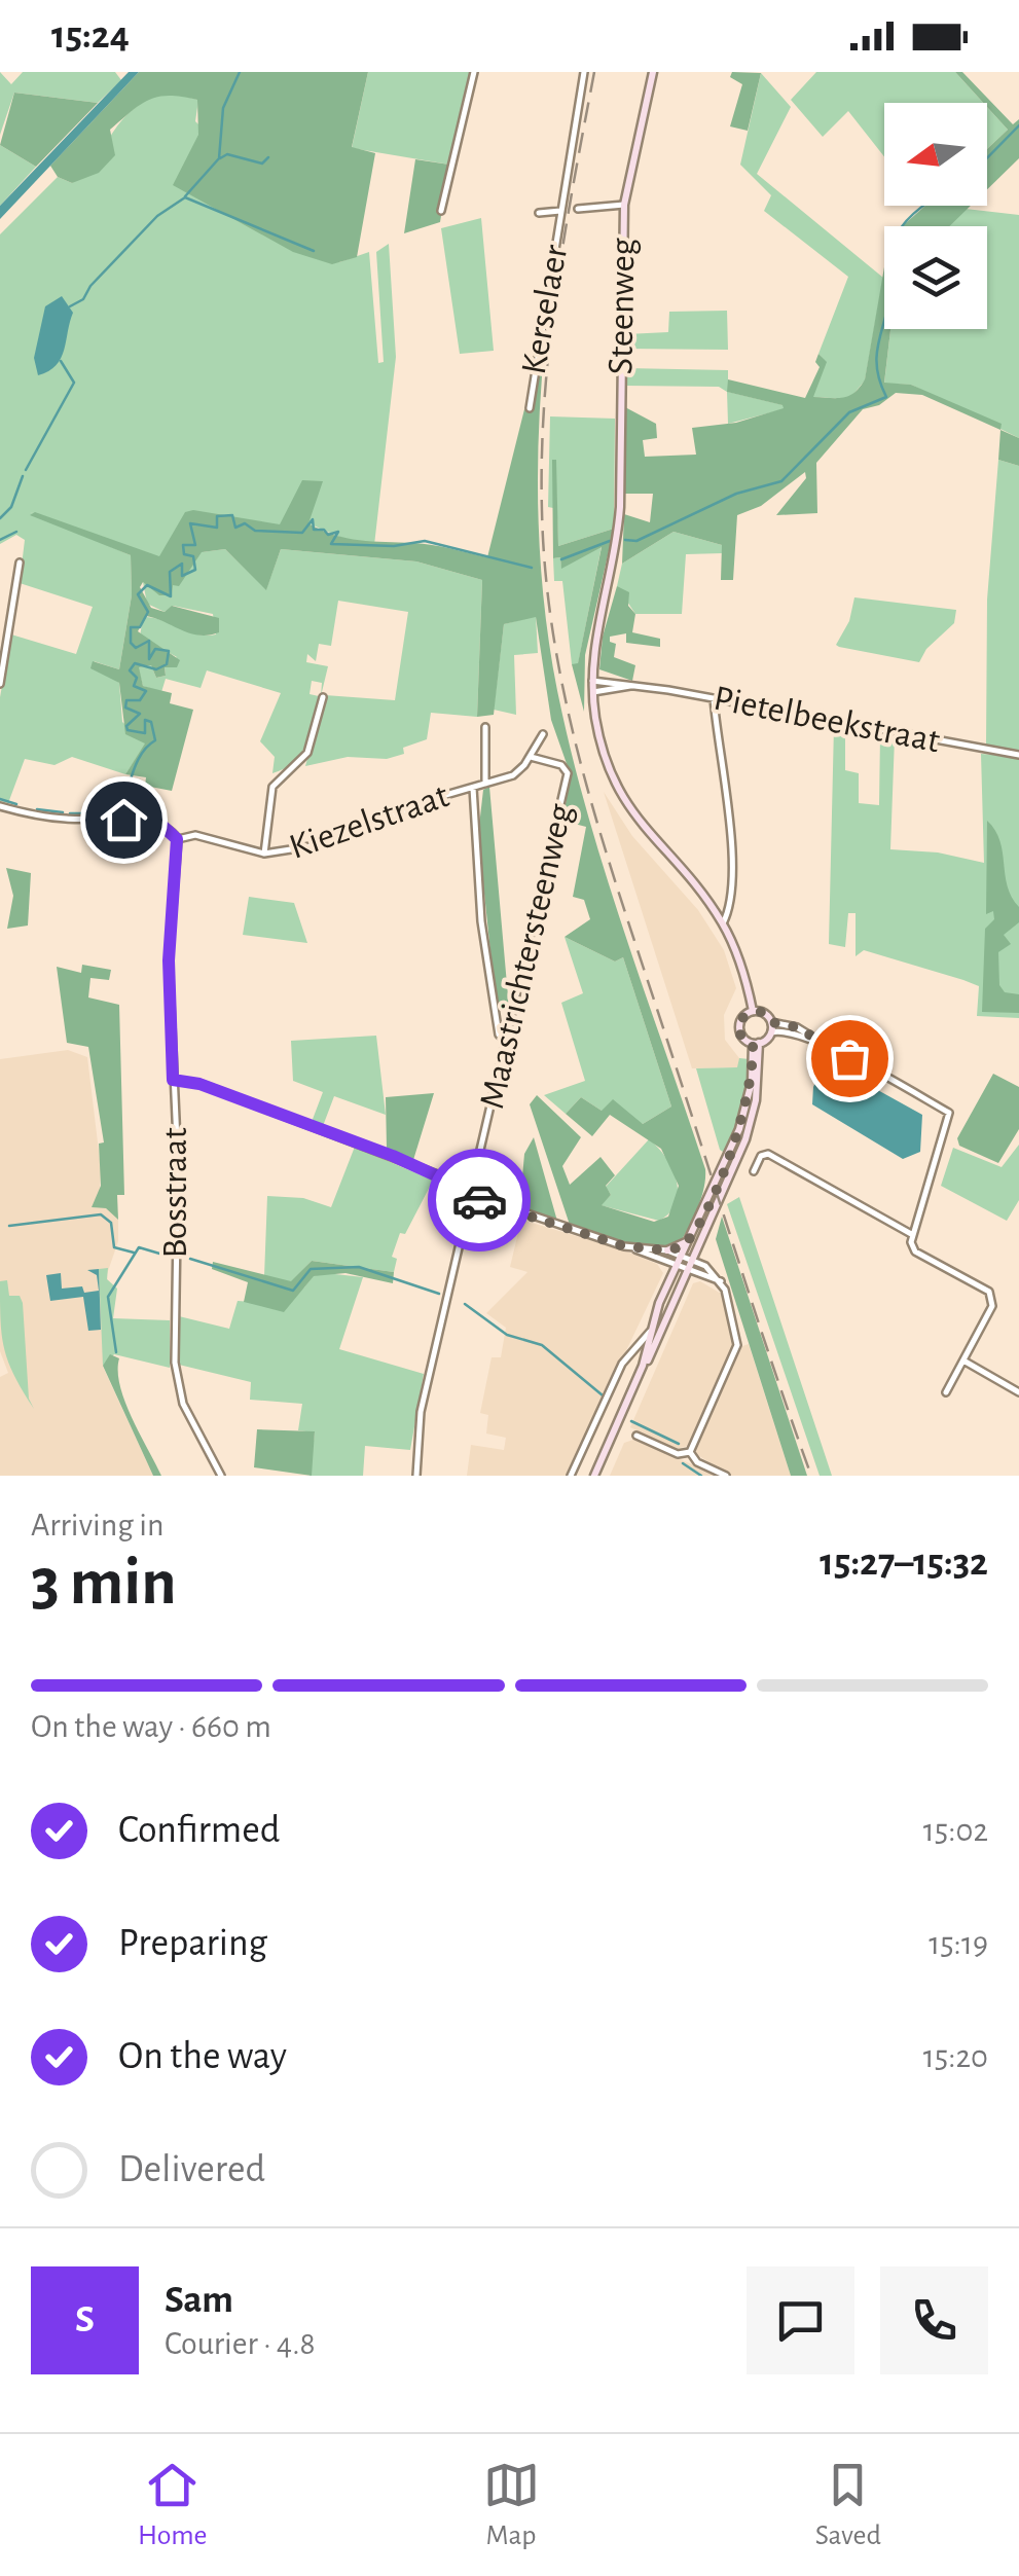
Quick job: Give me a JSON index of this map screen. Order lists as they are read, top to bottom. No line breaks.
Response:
{"streets":{"main road":["Steenweg"],"street":["Kerselaer","Pietelbeekstraat","Kiezelstraat","Maastrichtersteenweg","Bosstraat"]},"crossings":[["Steenweg","Kerselaer"],["Steenweg","Pietelbeekstraat"],["Kiezelstraat","Maastrichtersteenweg"],["Kiezelstraat","Bosstraat"]],"north":"left","page":{"status":"15:24","heading":["3 min","Arriving in","15:27–15:32"],"panel":["Sam","Courier · 4.8"],"bar":"On the way · 660 m","list":[["Confirmed","15:02"],["Preparing","15:19"],["On the way","15:20"],"Delivered"],"round":"S","tabs":["Home","Map","Saved"]}}
